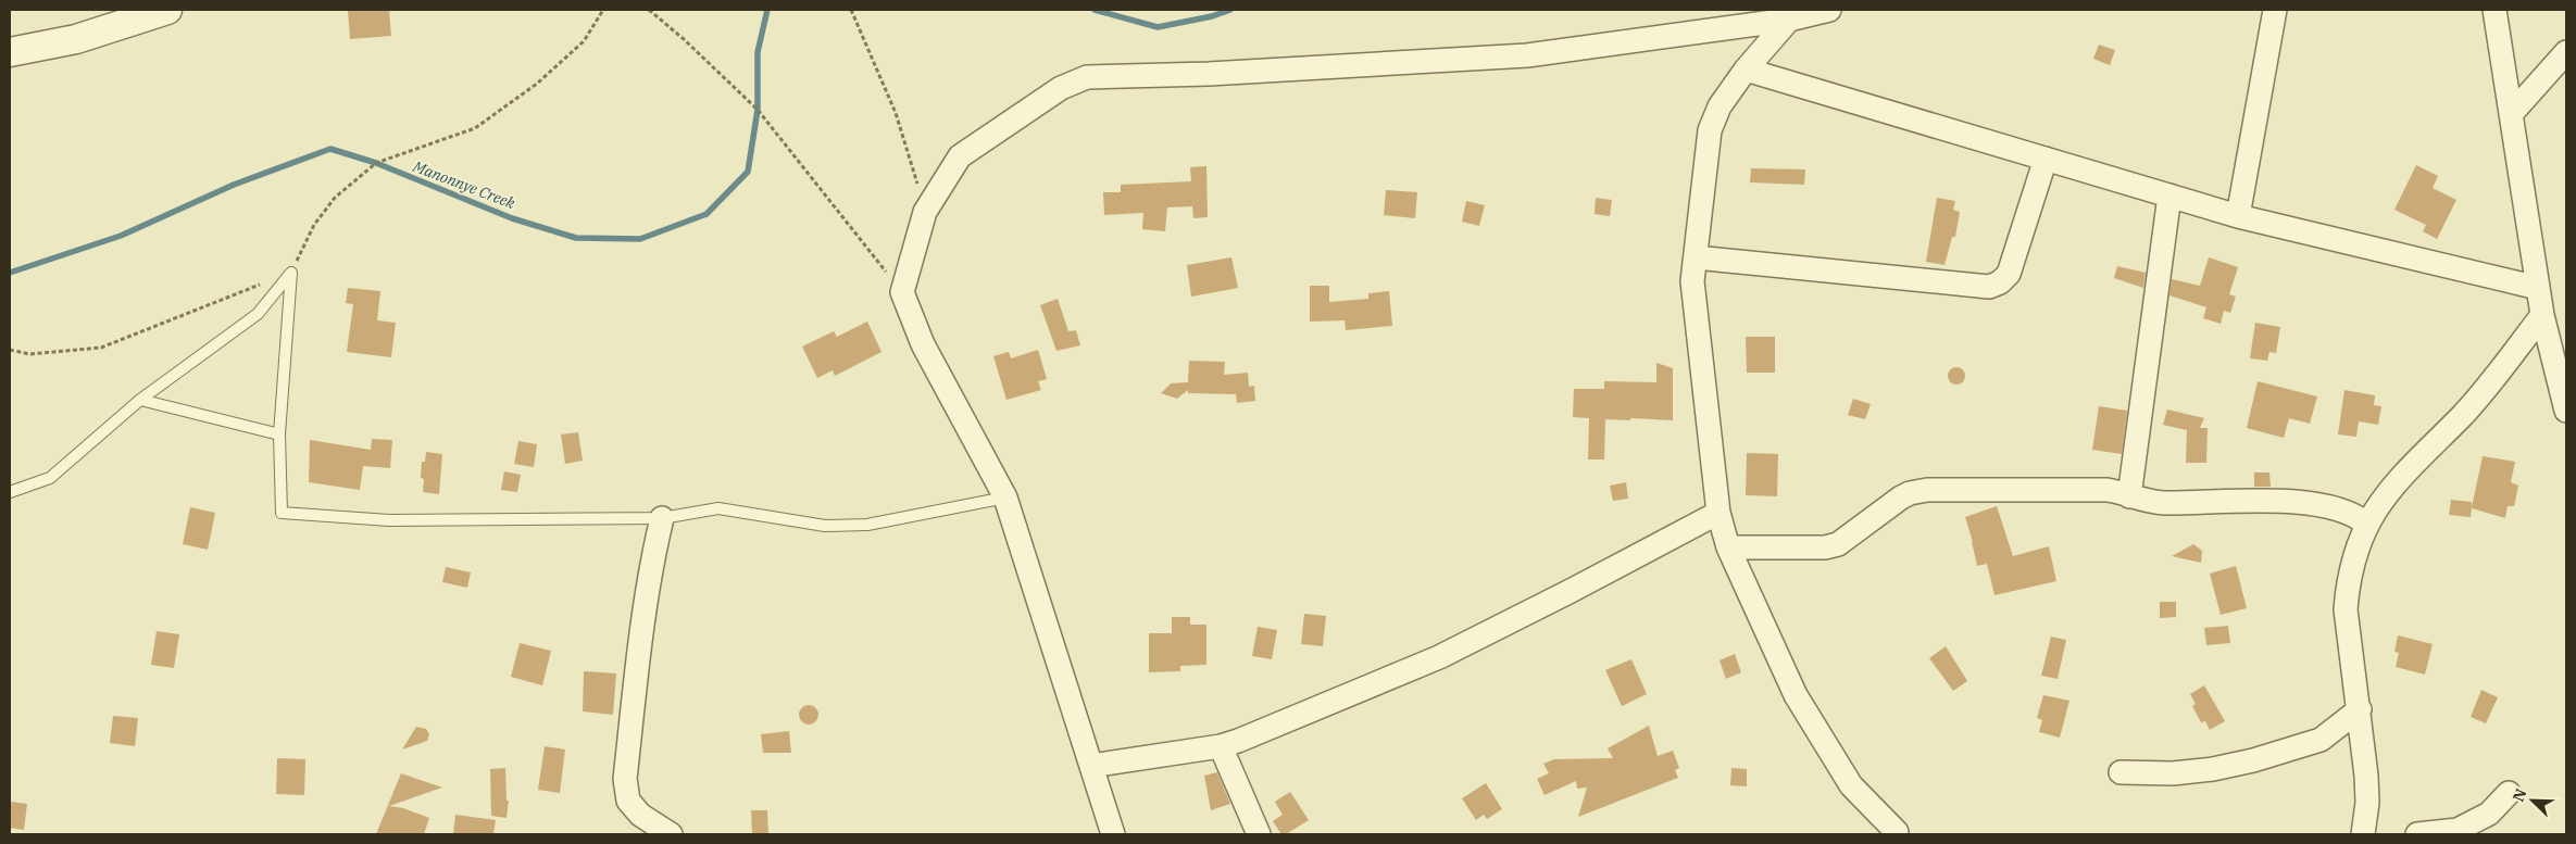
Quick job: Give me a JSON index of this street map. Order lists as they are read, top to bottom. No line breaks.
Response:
{"water":["Manonnye Creek"],"north":"top left"}
